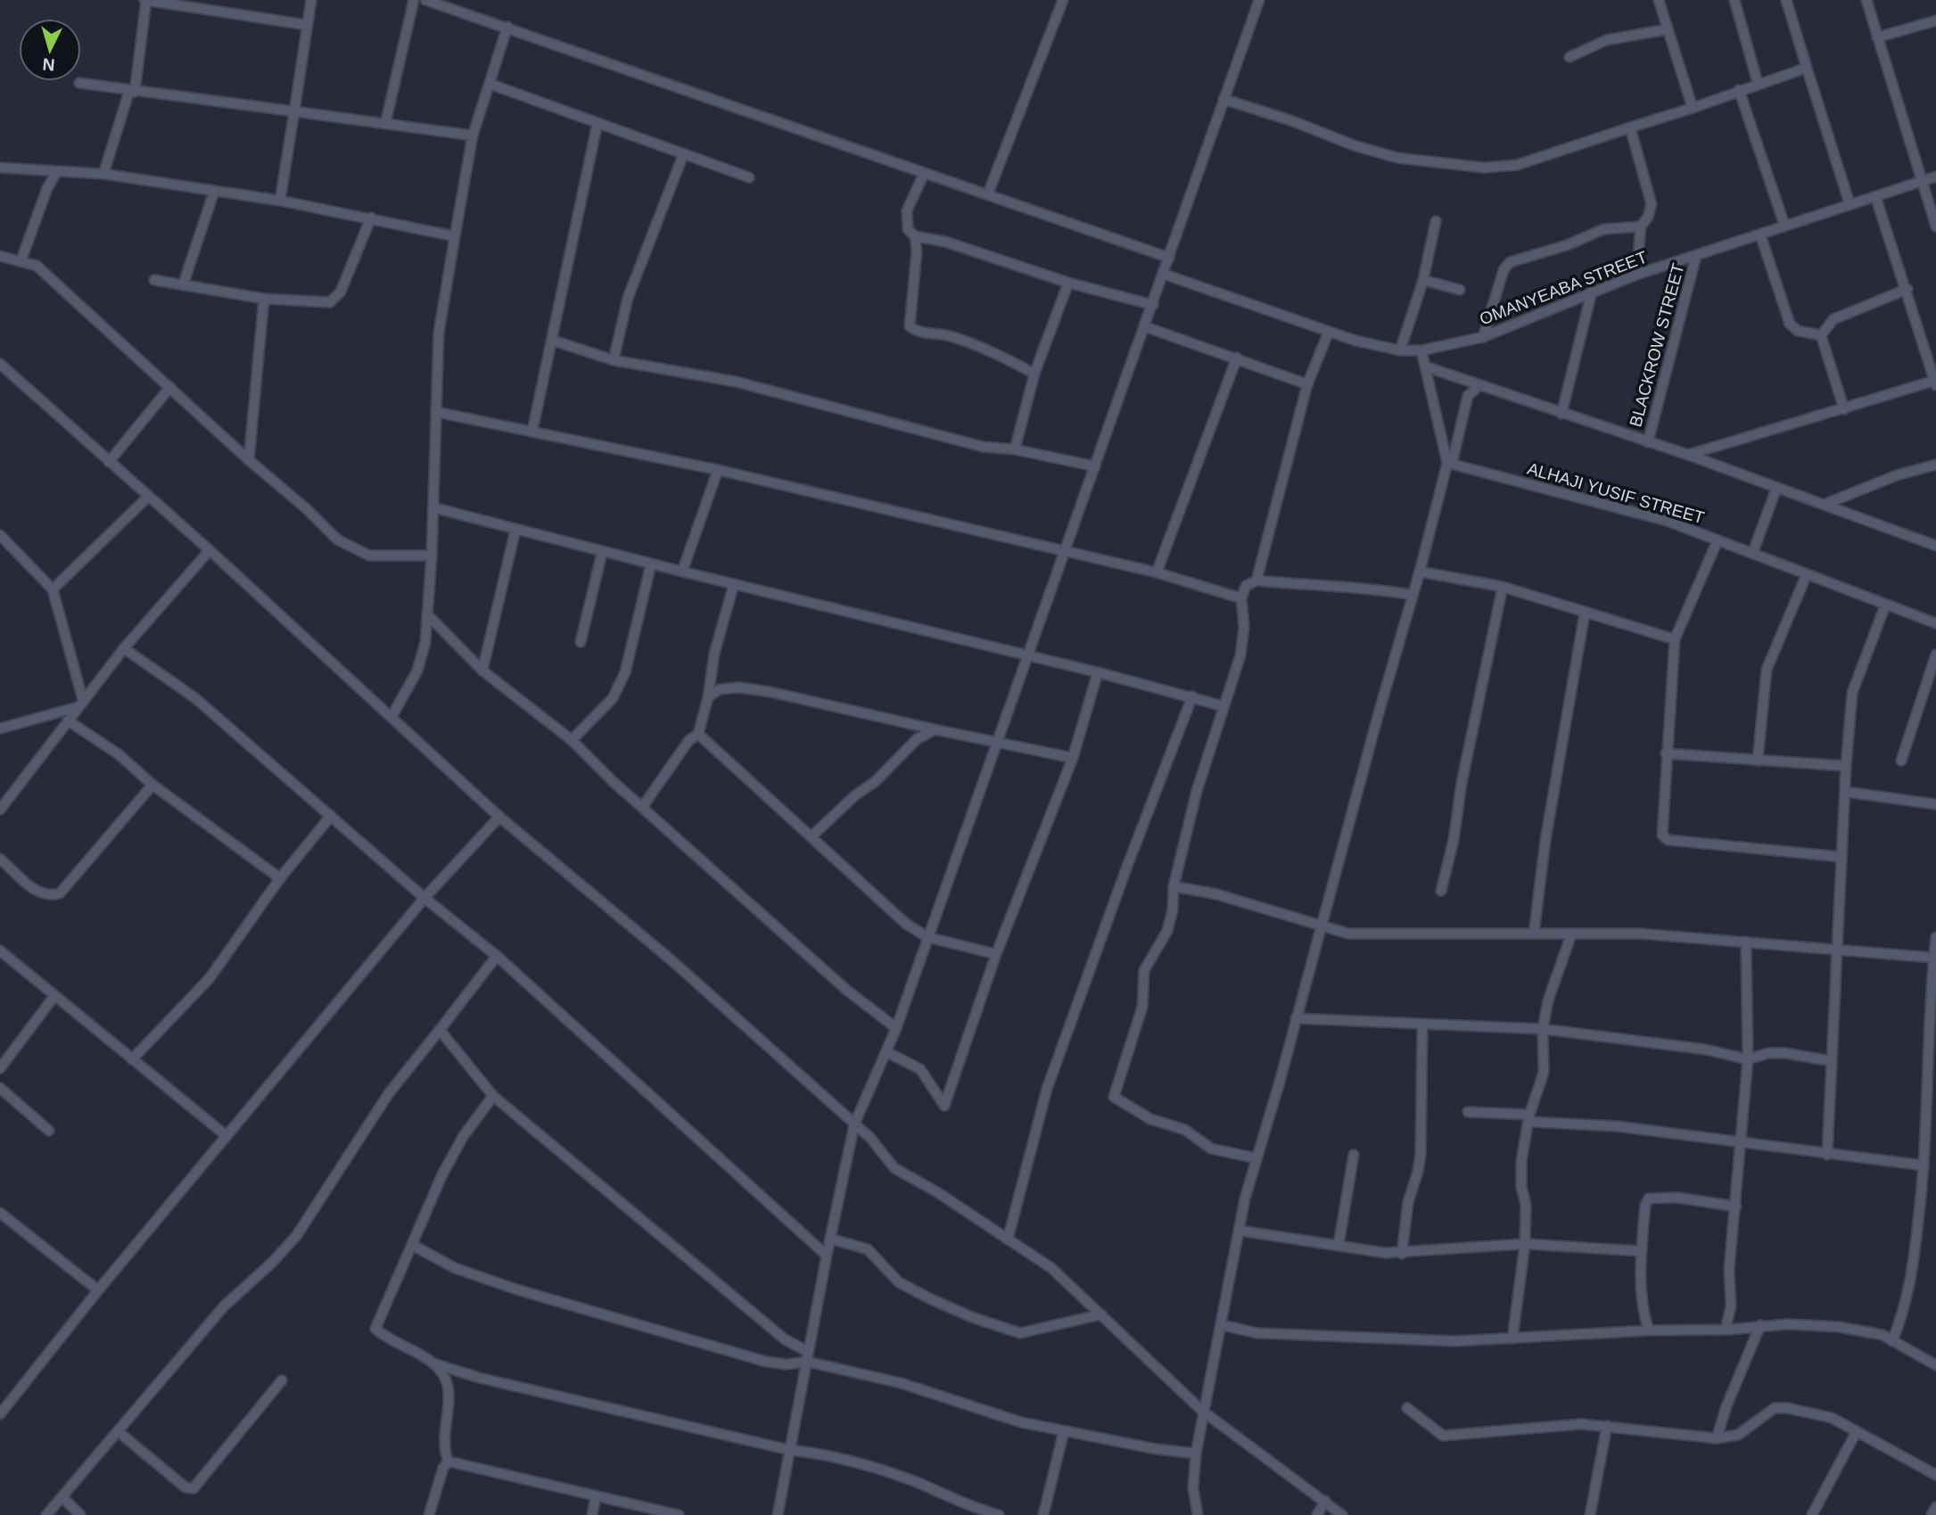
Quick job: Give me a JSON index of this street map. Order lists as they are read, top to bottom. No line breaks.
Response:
{"streets":{"street":["OMANYEABA STREET","BLACKROW STREET","ALHAJI YUSIF STREET"]},"crossings":[["OMANYEABA STREET","BLACKROW STREET"]],"north":"bottom"}
